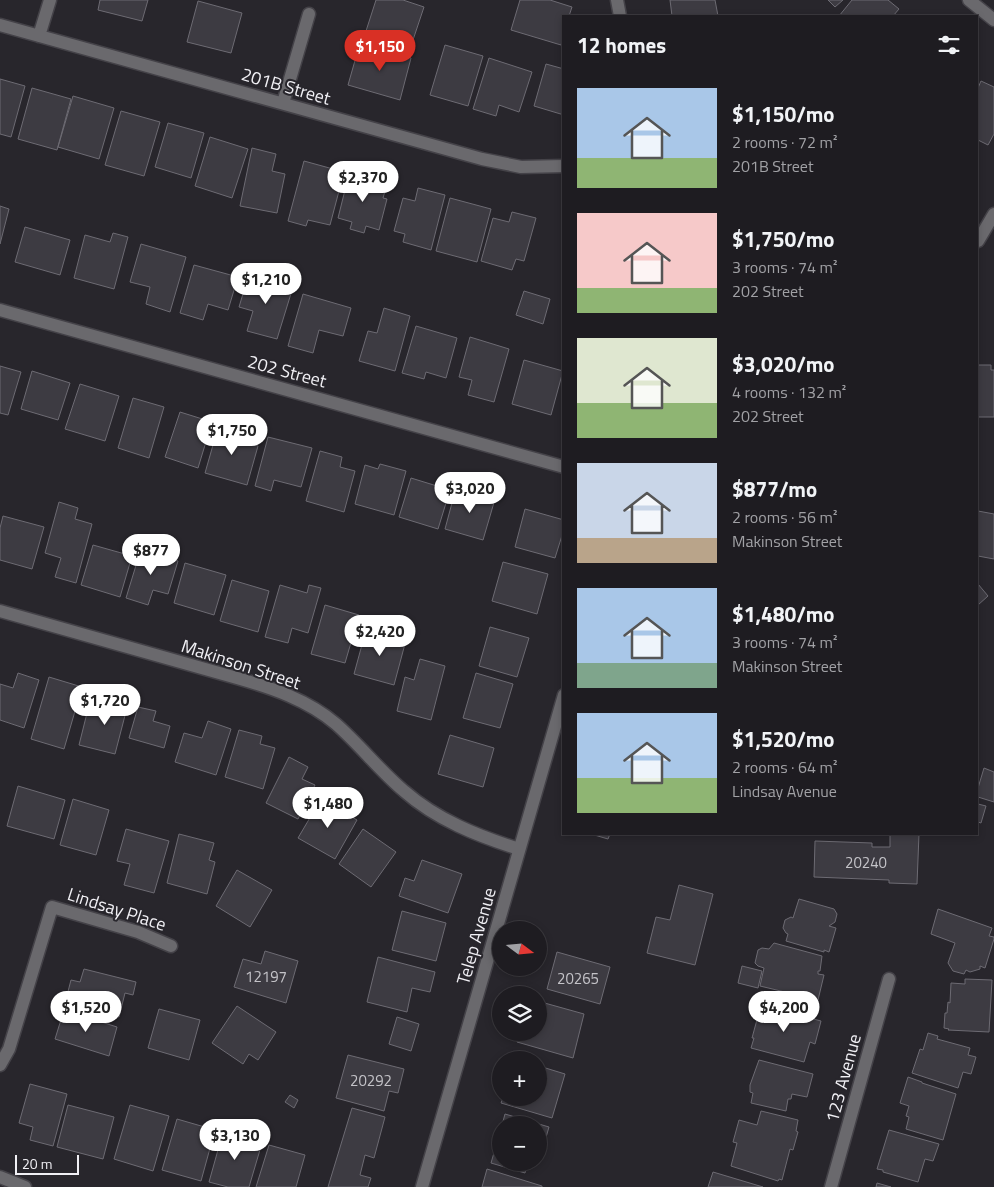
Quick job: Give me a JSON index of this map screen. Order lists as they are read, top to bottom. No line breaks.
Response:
{"streets":{"street":["201B Street","202 Street","Makinson Street","Lindsay Place","Telep Avenue","123 Avenue"]},"crossings":[["Makinson Street","Telep Avenue"]],"house_numbers":["20240","12197","20265","20292"],"scale_bar":"20 m","north":"right","page":{"heading":"12 homes","price":["$1,150","$2,370","$1,210","$1,750","$3,020","$877","$2,420","$1,720","$1,480","$1,520","$4,200","$3,130"],"list":[{"name":"$1,150/mo","note":"2 rooms · 72 m² · 201B Street"},{"name":"$1,750/mo","note":"3 rooms · 74 m² · 202 Street"},{"name":"$3,020/mo","note":"4 rooms · 132 m² · 202 Street"},{"name":"$877/mo","note":"2 rooms · 56 m² · Makinson Street"},{"name":"$1,480/mo","note":"3 rooms · 74 m² · Makinson Street"},{"name":"$1,520/mo","note":"2 rooms · 64 m² · Lindsay Avenue"}],"map_buttons":["+","−"],"scale":"20 m"}}
